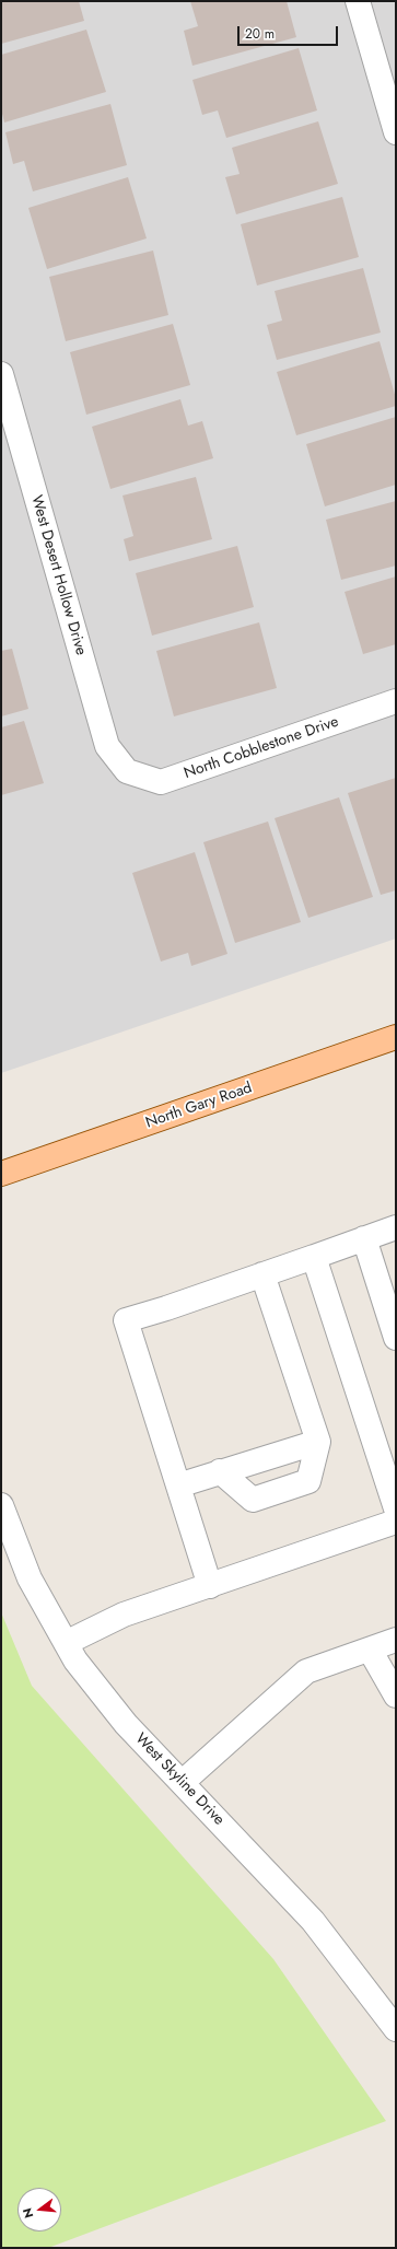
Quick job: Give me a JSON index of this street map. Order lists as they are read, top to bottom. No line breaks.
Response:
{"streets":{"main road":["North Gary Road"],"street":["West Desert Hollow Drive","North Cobblestone Drive","West Skyline Drive"]},"crossings":[["West Desert Hollow Drive","North Cobblestone Drive"]],"scale_bar":"20 m","north":"left"}
